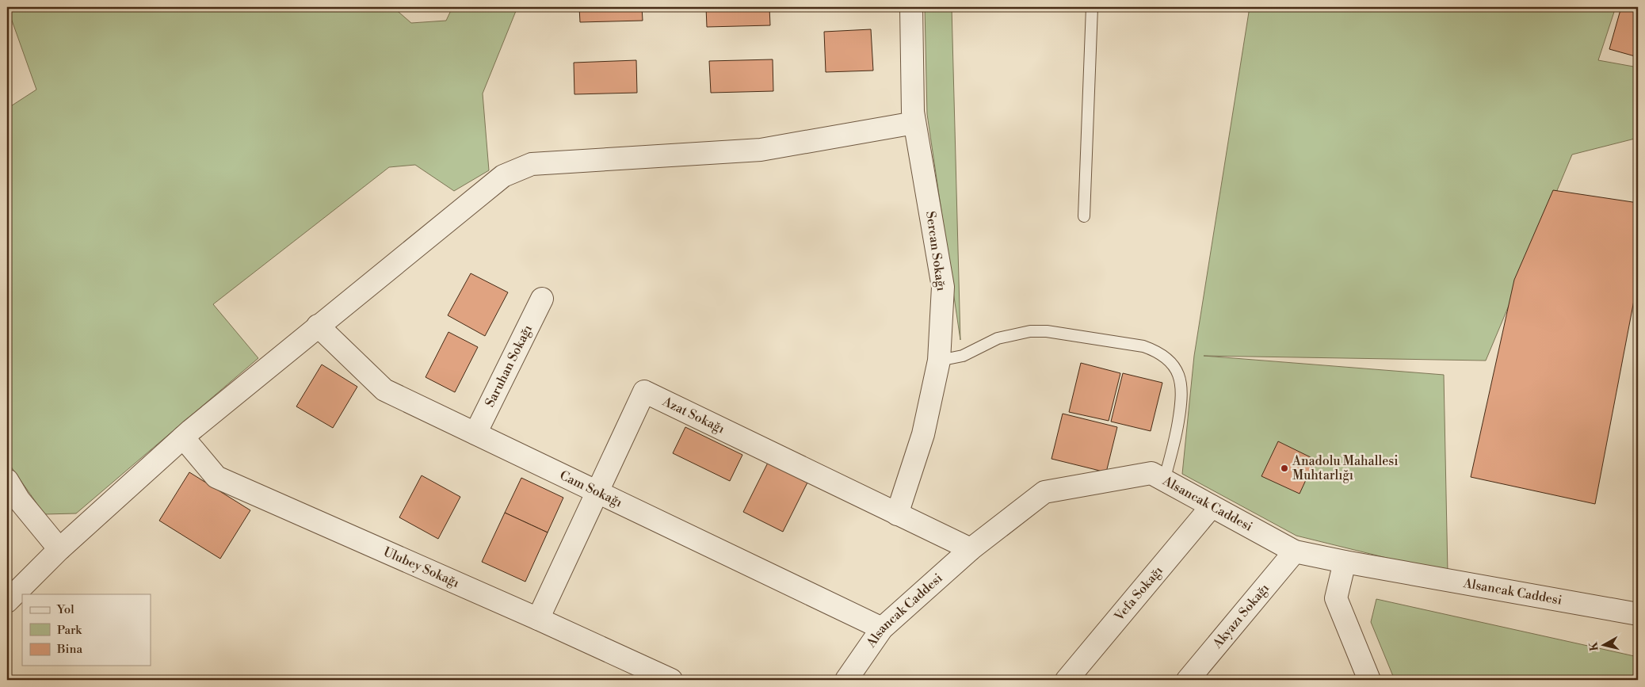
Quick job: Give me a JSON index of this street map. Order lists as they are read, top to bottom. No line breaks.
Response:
{"streets":{"street":["Sercan Sokağı","Saruhan Sokağı","Azat Sokağı","Cam Sokağı","Alsancak Caddesi","Ulubey Sokağı","Vefa Sokağı","Akyazı Sokağı"]},"crossings":[["Sercan Sokağı","Azat Sokağı"],["Saruhan Sokağı","Cam Sokağı"],["Azat Sokağı","Cam Sokağı"],["Azat Sokağı","Alsancak Caddesi"],["Azat Sokağı","Ulubey Sokağı"],["Cam Sokağı","Alsancak Caddesi"],["Alsancak Caddesi","Vefa Sokağı"],["Alsancak Caddesi","Akyazı Sokağı"]],"places":["Anadolu Mahallesi Muhtarlığı"],"legend":["Yol","Park","Bina"],"north":"left"}
